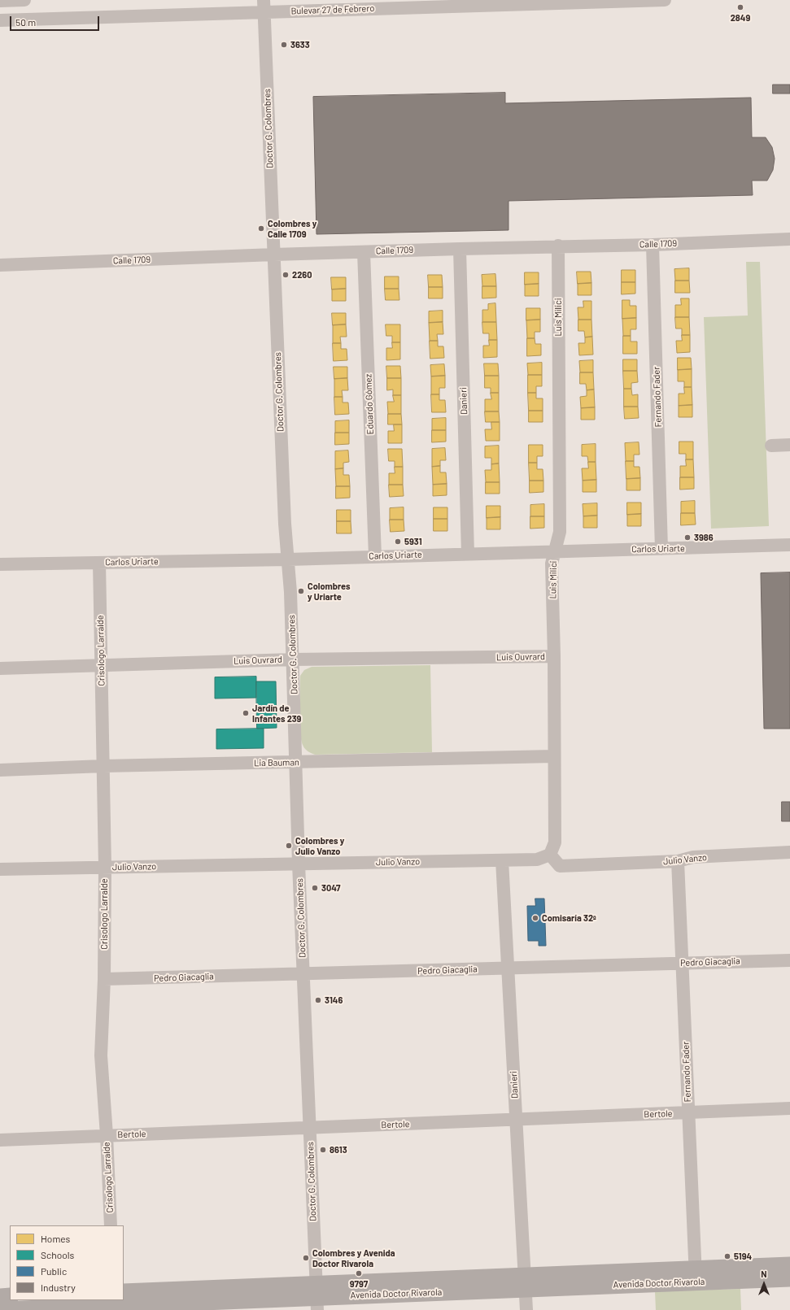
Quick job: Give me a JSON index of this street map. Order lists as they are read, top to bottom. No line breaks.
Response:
{"streets":{"main road":["Avenida Doctor Rivarola"],"street":["Bulevar 27 de Febrero","Doctor G. Colombres","Calle 1709","Luis Milici","Fernando Fader","Danieri","Eduardo Gómez","Carlos Uriarte","Crisologo Larralde","Luis Ouvrard","Lia Bauman","Julio Vanzo","Pedro Giacaglia","Bertole"]},"crossings":[["Bulevar 27 de Febrero","Doctor G. Colombres"],["Doctor G. Colombres","Calle 1709"],["Doctor G. Colombres","Carlos Uriarte"],["Doctor G. Colombres","Luis Ouvrard"],["Doctor G. Colombres","Lia Bauman"],["Doctor G. Colombres","Julio Vanzo"],["Doctor G. Colombres","Pedro Giacaglia"],["Doctor G. Colombres","Bertole"],["Doctor G. Colombres","Avenida Doctor Rivarola"],["Calle 1709","Luis Milici"],["Calle 1709","Fernando Fader"],["Calle 1709","Danieri"],["Calle 1709","Eduardo Gómez"],["Luis Milici","Carlos Uriarte"],["Luis Milici","Luis Ouvrard"],["Luis Milici","Lia Bauman"],["Luis Milici","Julio Vanzo"],["Fernando Fader","Carlos Uriarte"],["Fernando Fader","Julio Vanzo"],["Fernando Fader","Pedro Giacaglia"],["Fernando Fader","Bertole"],["Fernando Fader","Avenida Doctor Rivarola"],["Danieri","Carlos Uriarte"],["Danieri","Julio Vanzo"],["Danieri","Pedro Giacaglia"],["Danieri","Bertole"],["Danieri","Avenida Doctor Rivarola"],["Eduardo Gómez","Carlos Uriarte"],["Carlos Uriarte","Crisologo Larralde"],["Crisologo Larralde","Luis Ouvrard"],["Crisologo Larralde","Lia Bauman"],["Crisologo Larralde","Julio Vanzo"],["Crisologo Larralde","Pedro Giacaglia"],["Crisologo Larralde","Bertole"]],"places":["2849","3633","Colombres y Calle 1709","2260","3986","5931","Colombres y Uriarte","Jardín de Infantes 239","Colombres y Julio Vanzo","3047","Comisaría 32ª","3146","8613","5194","Colombres y Avenida Doctor Rivarola","9797"],"legend":["Homes","Schools","Public","Industry"],"scale_bar":"50 m","north":"top"}
